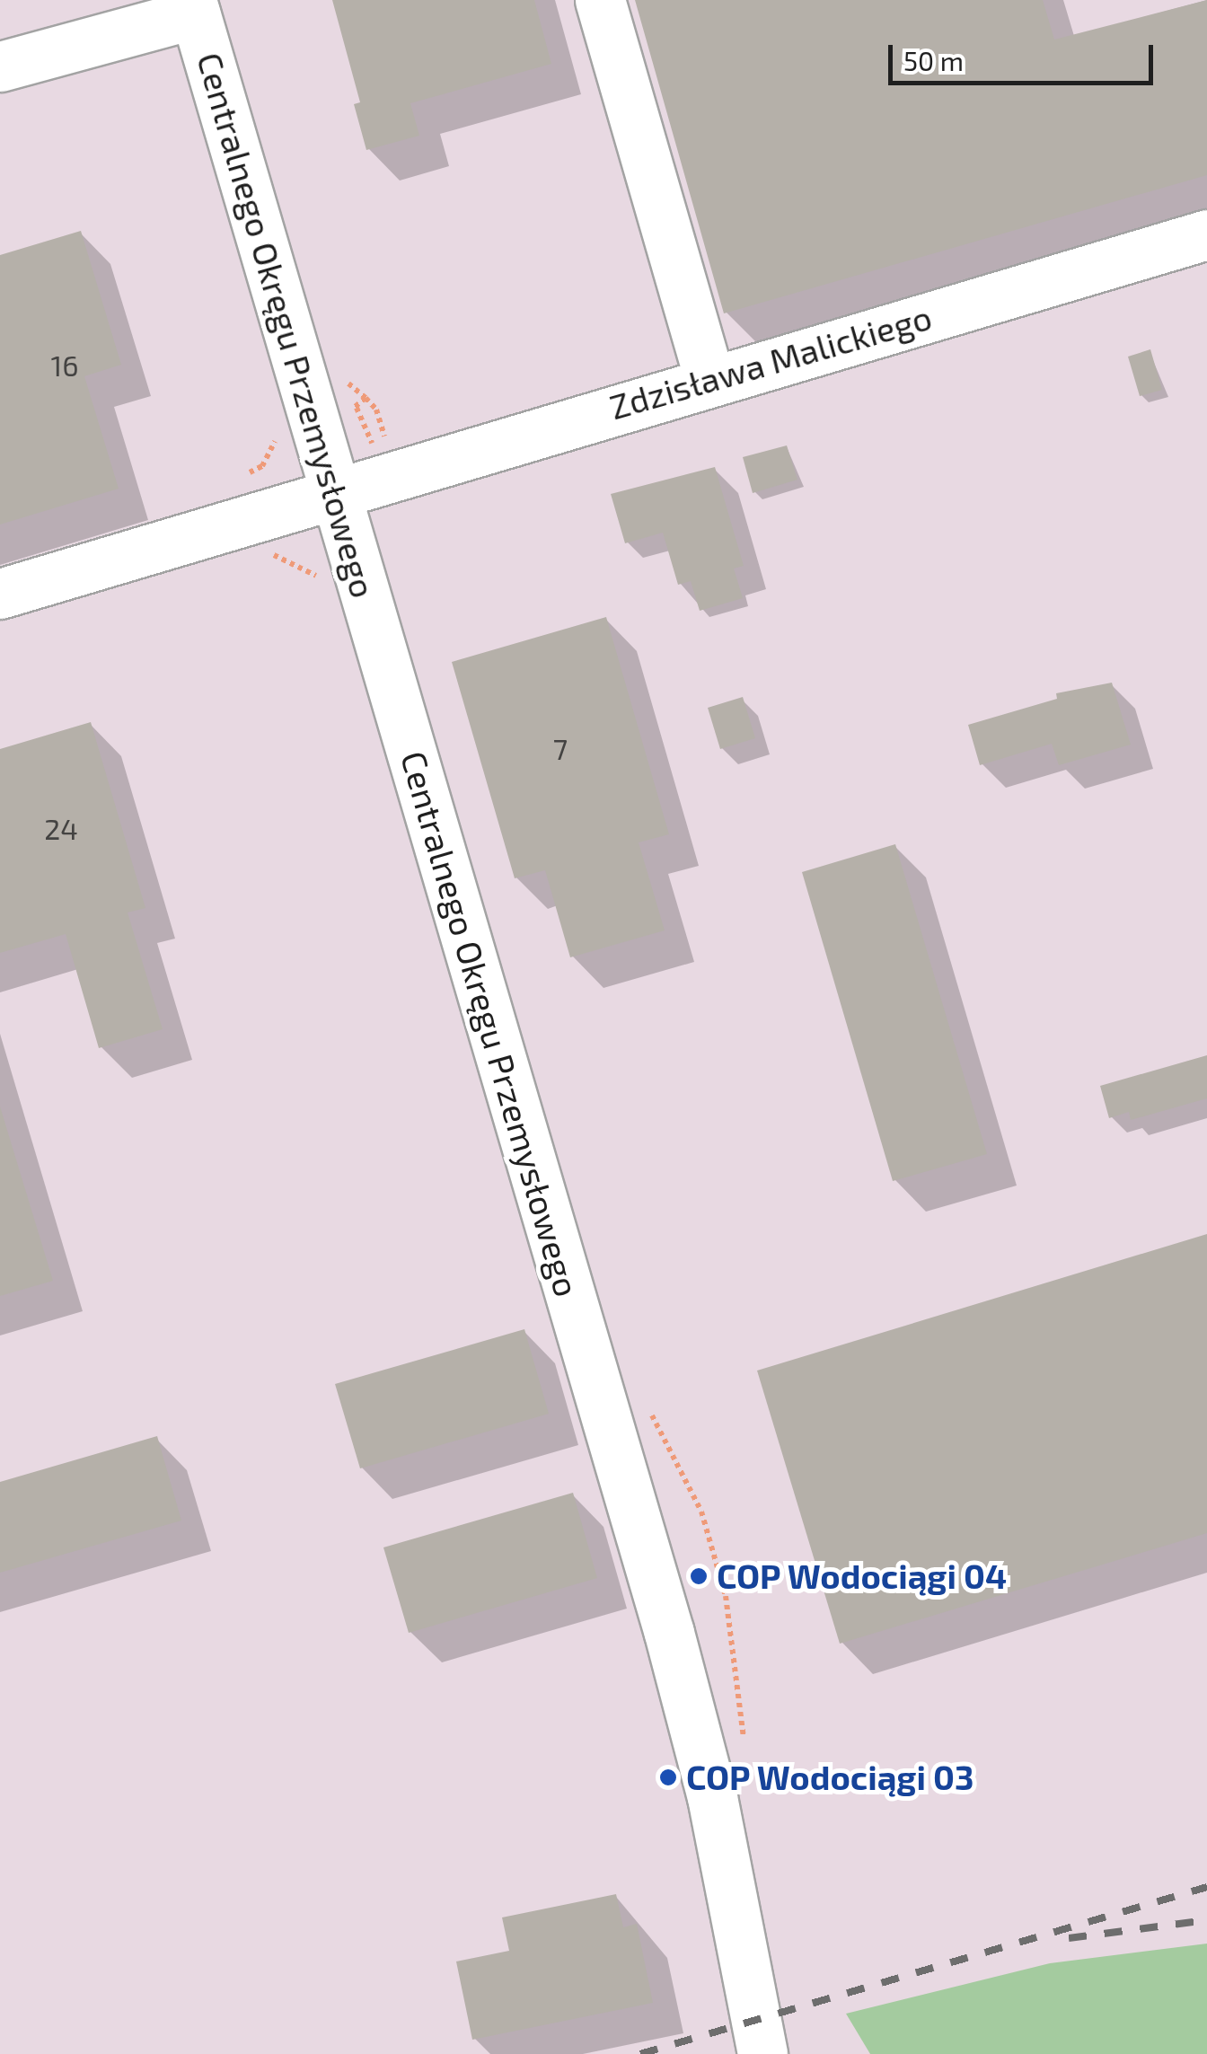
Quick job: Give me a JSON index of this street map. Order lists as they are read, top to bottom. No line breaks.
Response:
{"streets":{"street":["Centralnego Okręgu Przemysłowego","Zdzisława Malickiego"]},"crossings":[["Centralnego Okręgu Przemysłowego","Zdzisława Malickiego"]],"places":["COP Wodociągi 04","COP Wodociągi 03"],"house_numbers":["16","7","24"],"scale_bar":"50 m"}
